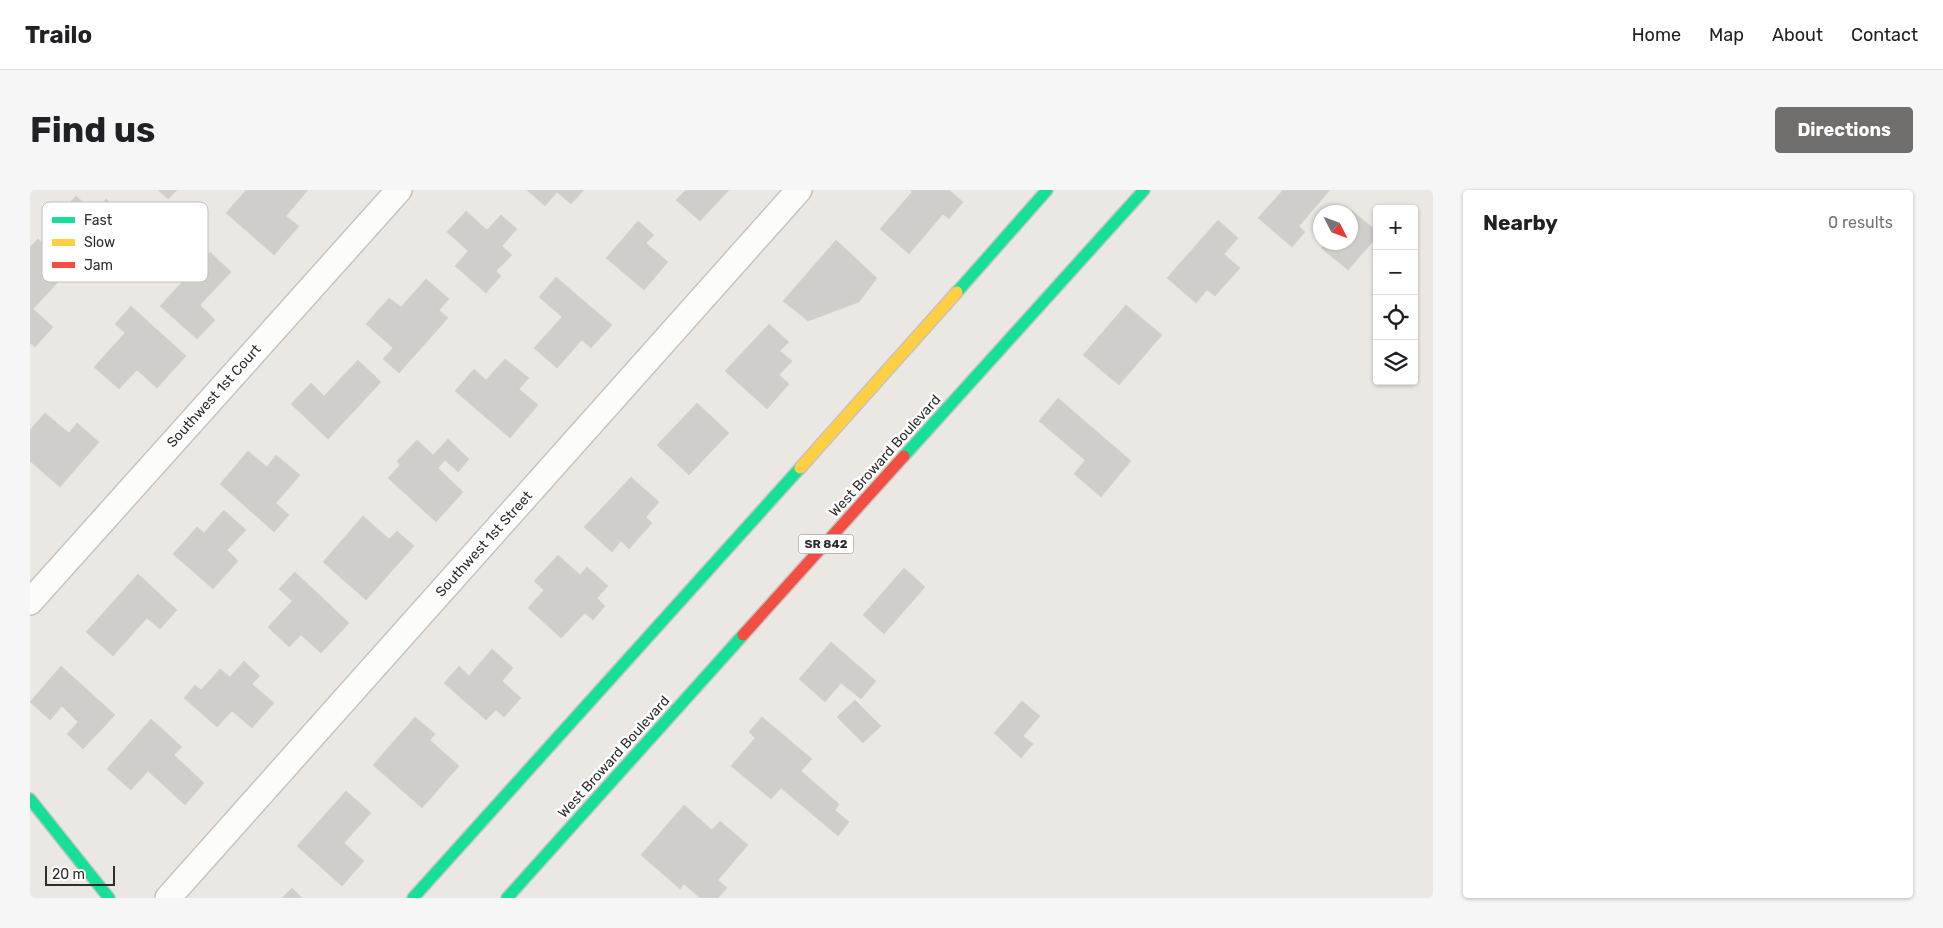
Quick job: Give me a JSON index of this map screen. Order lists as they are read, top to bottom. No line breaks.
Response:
{"streets":{"main road":["West Broward Boulevard","SR 842"],"street":["Southwest 1st Court","Southwest 1st Street"]},"legend":["Fast","Slow","Jam"],"scale_bar":"20 m","north":"bottom right","page":{"header":"Trailo","nav":["Home","Map","About","Contact"],"buttons":"Directions","title":"Find us","heading":["Nearby","0 results"],"map_buttons":["+","−"],"scale":"20 m"}}
